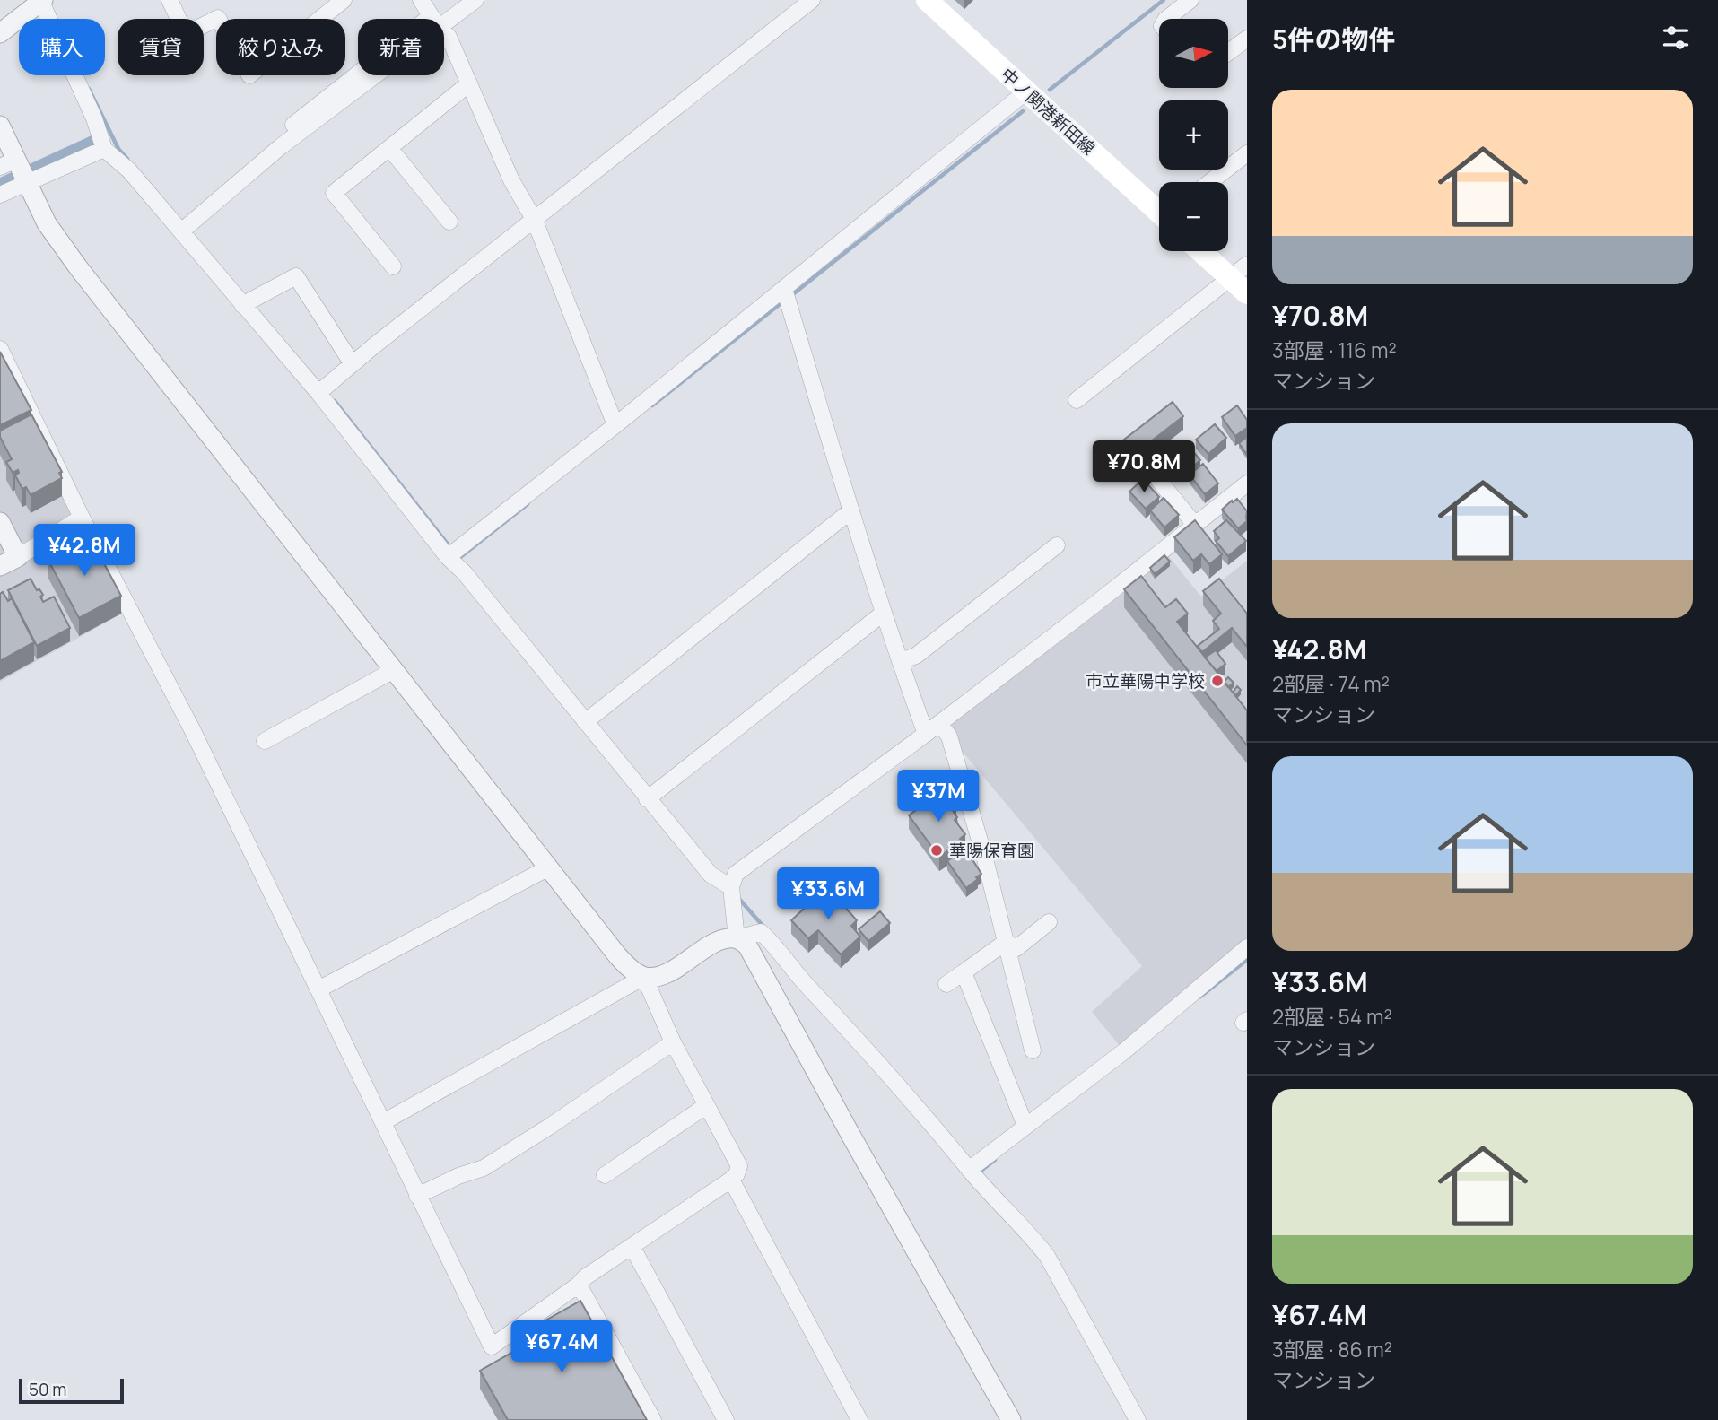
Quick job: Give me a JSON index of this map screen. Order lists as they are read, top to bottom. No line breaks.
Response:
{"streets":{"main road":["中ノ関港新田線"]},"places":["市立華陽中学校","華陽保育園"],"scale_bar":"50 m","north":"right","page":{"heading":"5件の物件","map_buttons":["+","−"],"chip":["購入","賃貸","絞り込み","新着"],"list":[{"name":"¥70.8M","note":"3部屋 · 116 m² · マンション"},{"name":"¥42.8M","note":"2部屋 · 74 m² · マンション"},{"name":"¥33.6M","note":"2部屋 · 54 m² · マンション"},{"name":"¥67.4M","note":"3部屋 · 86 m² · マンション"}],"price":["¥70.8M","¥42.8M","¥37M","¥33.6M","¥67.4M"],"scale":"50 m"}}
